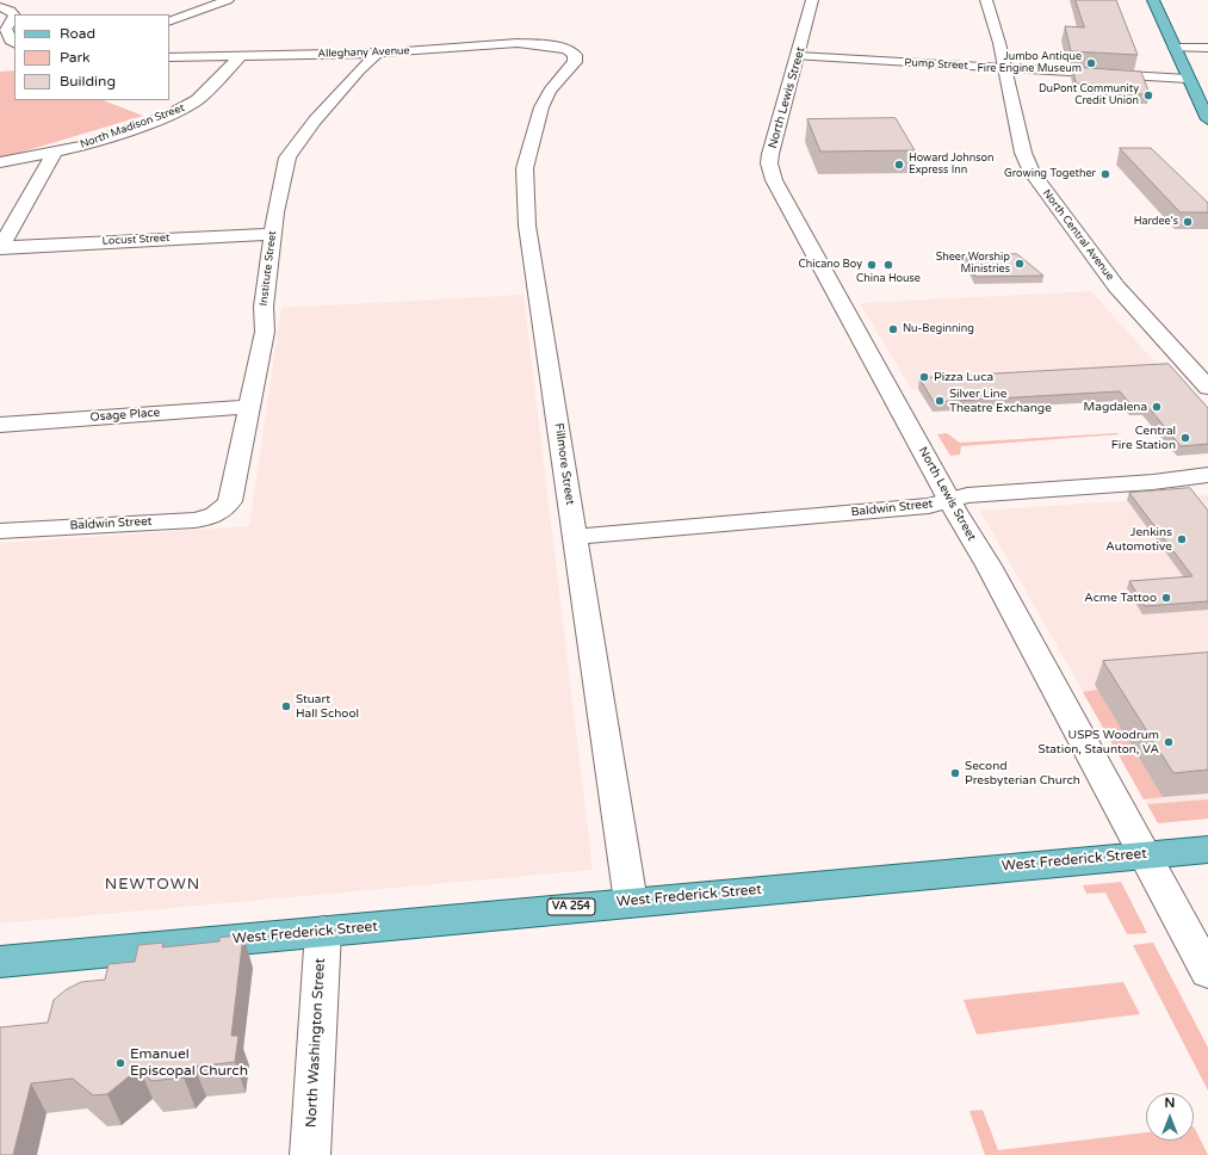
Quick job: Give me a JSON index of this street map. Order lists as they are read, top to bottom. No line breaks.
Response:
{"streets":{"main road":["West Frederick Street","VA 254"],"street":["Alleghany Avenue","Pump Street","North Lewis Street","North Madison Street","North Central Avenue","Locust Street","Institute Street","Osage Place","Fillmore Street","Baldwin Street","North Washington Street"]},"crossings":[["Alleghany Avenue","North Madison Street"],["Alleghany Avenue","Institute Street"],["Alleghany Avenue","Fillmore Street"],["Pump Street","North Lewis Street"],["Pump Street","North Central Avenue"],["North Lewis Street","Baldwin Street"],["North Lewis Street","West Frederick Street"],["Locust Street","Institute Street"],["Institute Street","Osage Place"],["Institute Street","Baldwin Street"],["Fillmore Street","Baldwin Street"],["Fillmore Street","West Frederick Street"],["West Frederick Street","North Washington Street"]],"districts":["NEWTOWN"],"places":["Jumbo Antique Fire Engine Museum","DuPont Community Credit Union","Howard Johnson Express Inn","Growing Together","Hardee's","Sheer Worship Ministries","Chicano Boy","China House","Nu-Beginning","Pizza Luca","Silver Line Theatre Exchange","Magdalena","Central Fire Station","Jenkins Automotive","Acme Tattoo","Stuart Hall School","USPS Woodrum Station, Staunton, VA","Second Presbyterian Church","Emanuel Episcopal Church"],"legend":["Road","Park","Building"],"north":"top"}
